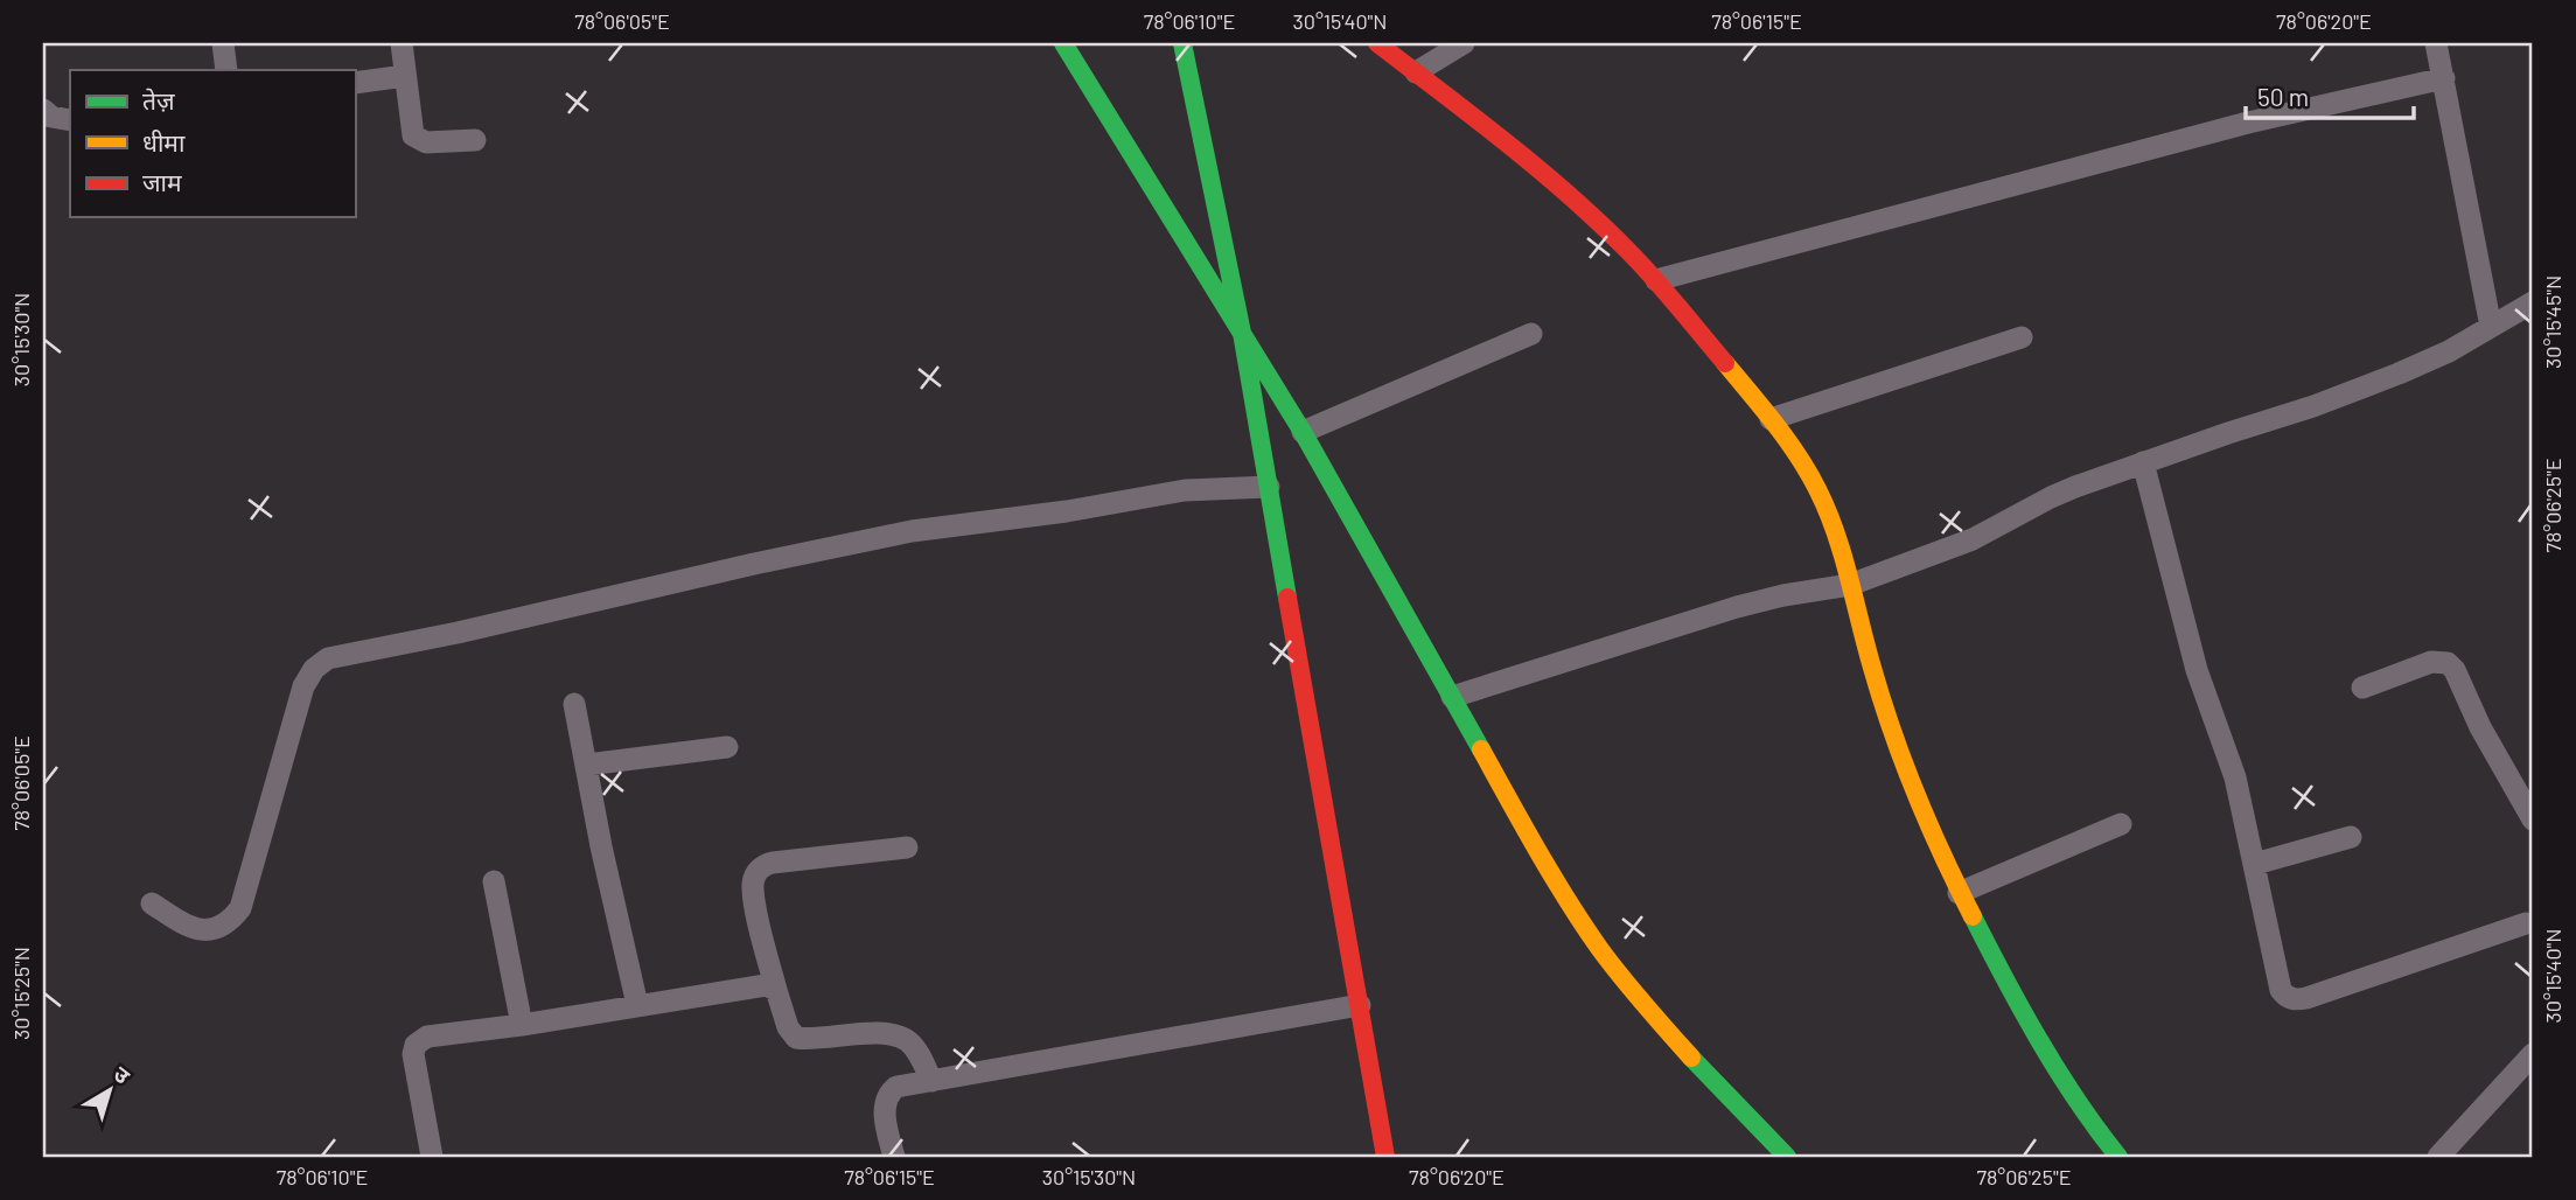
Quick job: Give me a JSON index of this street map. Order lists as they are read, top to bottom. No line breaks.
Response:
{"legend":["तेज़","धीमा","जाम"],"scale_bar":"50 m","north":"top right","coordinates":["78°06'05\"E","78°06'10\"E","30°15'40\"N","78°06'15\"E","78°06'20\"E","30°15'45\"N","30°15'30\"N","78°06'25\"E","30°15'25\"N"]}
